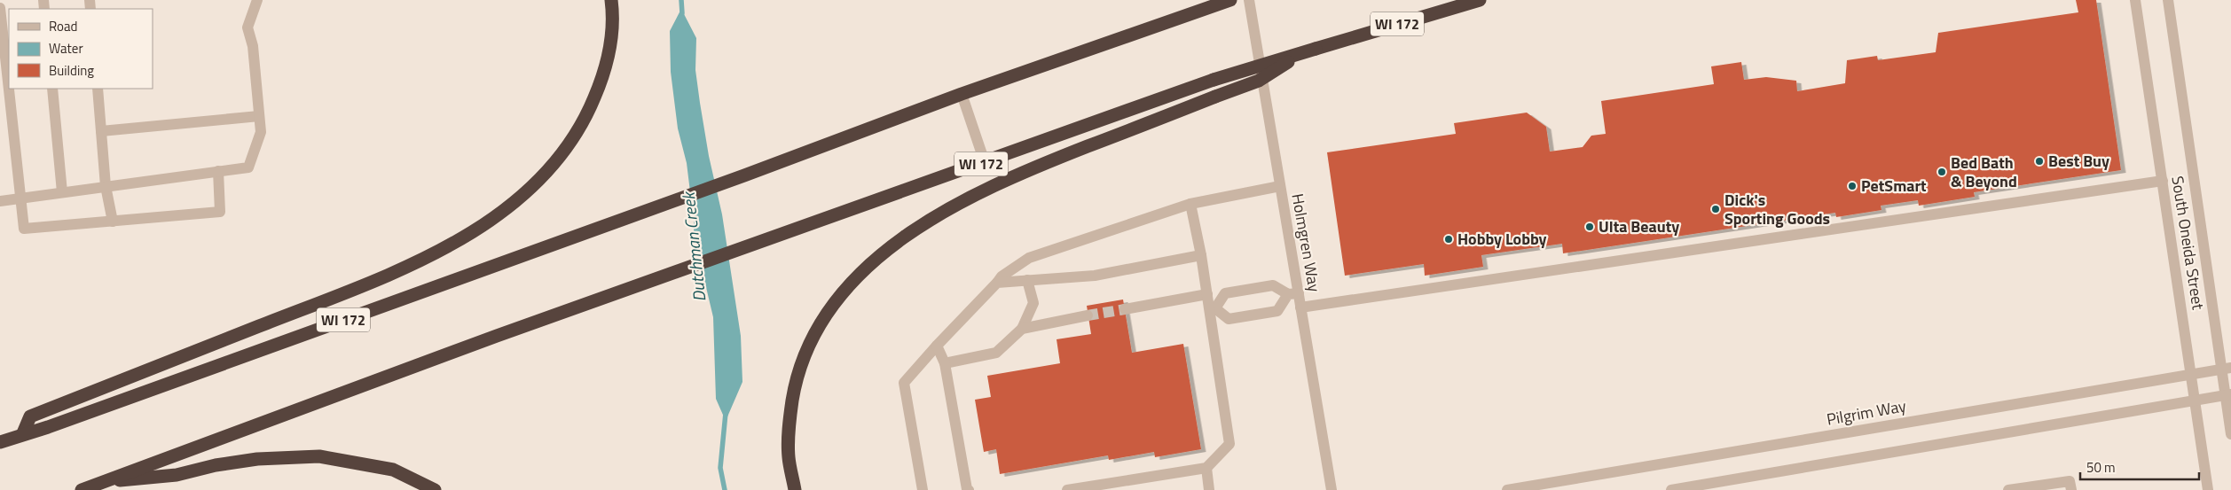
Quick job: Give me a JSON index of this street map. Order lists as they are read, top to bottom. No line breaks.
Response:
{"streets":{"highway":["WI 172"],"street":["Holmgren Way","South Oneida Street","Pilgrim Way"]},"crossings":[["South Oneida Street","Pilgrim Way"]],"water":["Dutchman Creek"],"places":["Best Buy","Bed Bath & Beyond","PetSmart","Dick's Sporting Goods","Ulta Beauty","Hobby Lobby"],"legend":["Road","Water","Building"],"scale_bar":"50 m"}
